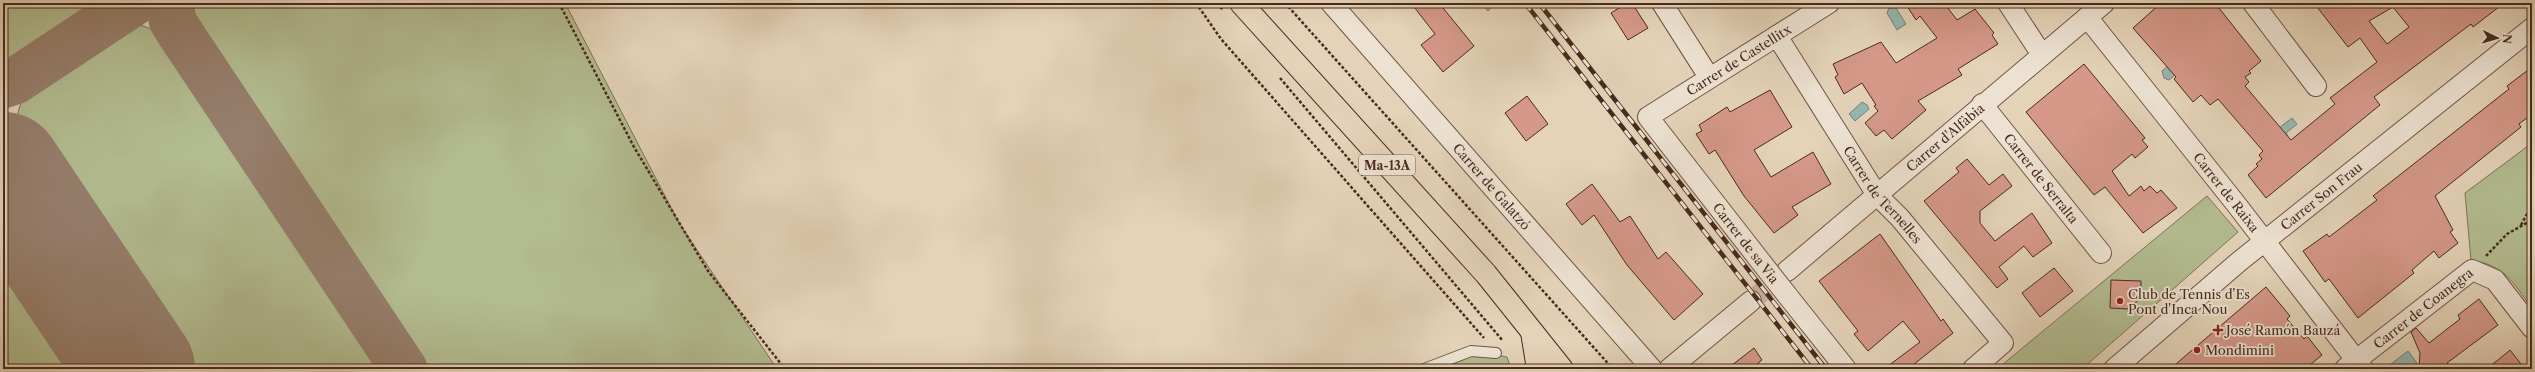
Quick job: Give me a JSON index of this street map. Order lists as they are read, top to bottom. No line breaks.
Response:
{"streets":{"main road":["Ma-13A"],"street":["Carrer de Castellitx","Carrer d'Alfàbia","Carrer de Serralta","Carrer de Galatzó","Carrer de Raixa","Carrer de Ternelles","Carrer Son Frau","Carrer de sa Via","Carrer de Coanegra"]},"crossings":[["Carrer de Castellitx","Carrer de Ternelles"],["Carrer de Castellitx","Carrer de sa Via"],["Carrer d'Alfàbia","Carrer de Serralta"],["Carrer d'Alfàbia","Carrer de Raixa"],["Carrer d'Alfàbia","Carrer de Ternelles"],["Carrer de Raixa","Carrer Son Frau"],["Carrer de Raixa","Carrer de Coanegra"]],"places":{"other":["Club de Tennis d'Es Pont d'Inca Nou","Mondimini"],"health":["José Ramón Bauzá"]},"north":"right"}
